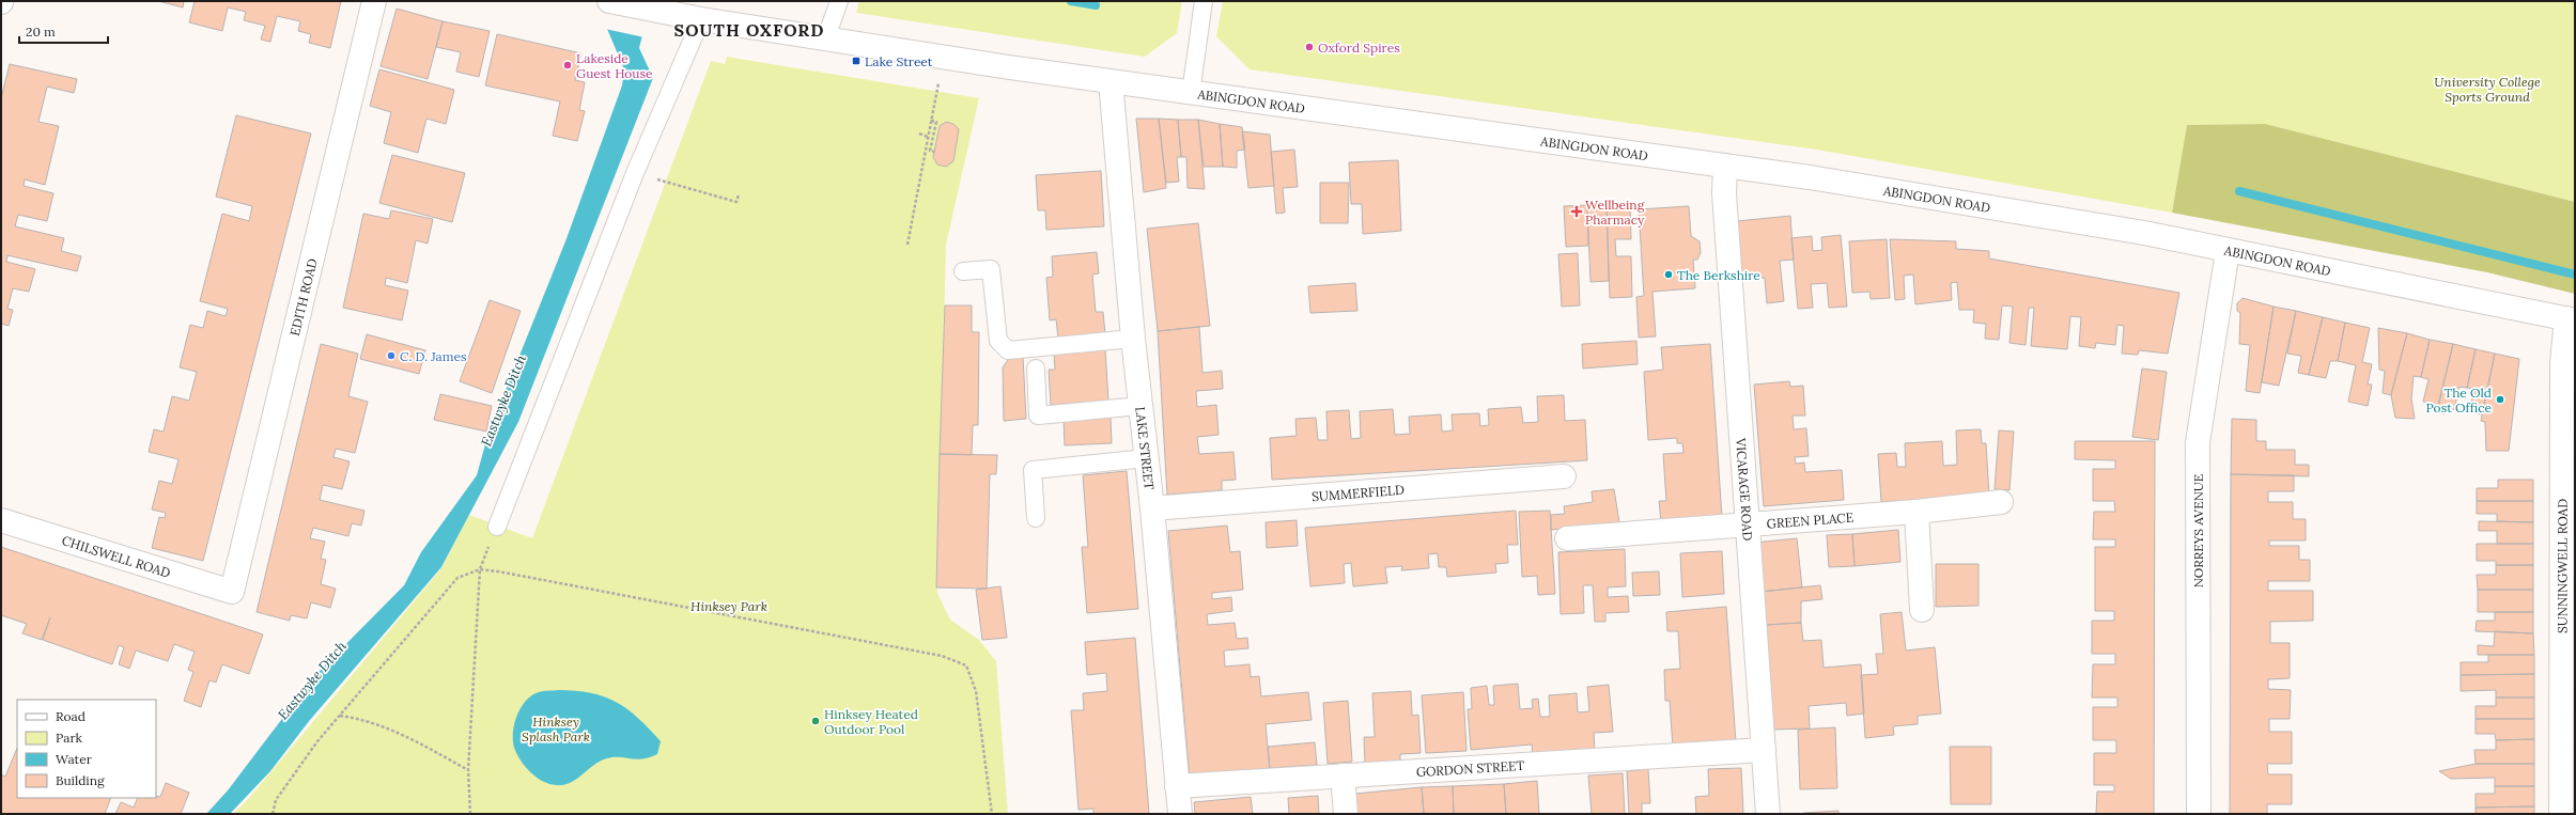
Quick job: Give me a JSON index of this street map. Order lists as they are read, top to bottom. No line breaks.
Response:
{"streets":{"street":["ABINGDON ROAD","EDITH ROAD","LAKE STREET","VICARAGE ROAD","SUMMERFIELD","GREEN PLACE","NORREYS AVENUE","CHILSWELL ROAD","SUNNINGWELL ROAD","GORDON STREET"]},"crossings":[["ABINGDON ROAD","LAKE STREET"],["ABINGDON ROAD","VICARAGE ROAD"],["ABINGDON ROAD","NORREYS AVENUE"],["ABINGDON ROAD","SUNNINGWELL ROAD"],["EDITH ROAD","CHILSWELL ROAD"],["LAKE STREET","SUMMERFIELD"],["LAKE STREET","GORDON STREET"],["VICARAGE ROAD","GREEN PLACE"],["VICARAGE ROAD","GORDON STREET"]],"districts":["SOUTH OXFORD"],"water":["Eastwyke Ditch"],"parks":["University College Sports Ground","Hinksey Park","Hinksey Splash Park"],"places":{"other":["Oxford Spires","Lakeside Guest House","The Berkshire","C. D. James","The Old Post Office","Hinksey Heated Outdoor Pool"],"transit":["Lake Street"],"health":["Wellbeing Pharmacy"]},"legend":["Road","Park","Water","Building"],"scale_bar":"20 m"}
